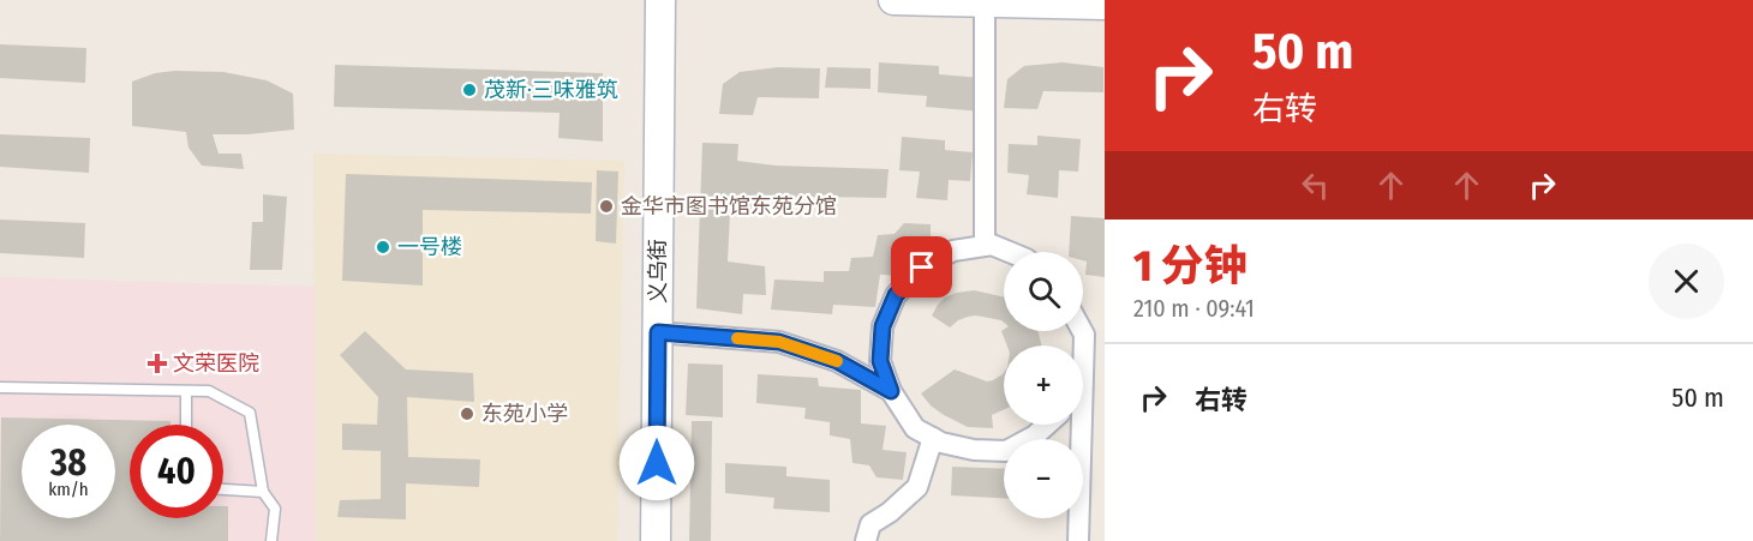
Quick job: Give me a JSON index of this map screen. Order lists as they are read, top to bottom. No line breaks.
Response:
{"streets":{"street":["义乌街"]},"places":{"other":["茂新·三味雅筑","金华市图书馆东苑分馆","一号楼","东苑小学"],"health":["文荣医院"]},"page":{"turn":["50 m","右转"],"heading":["1 分钟","210 m · 09:41"],"map_buttons":["+","−"],"list":[{"name":"右转","value":"50 m"}],"speed":"38 km/h","limit":"40"}}
